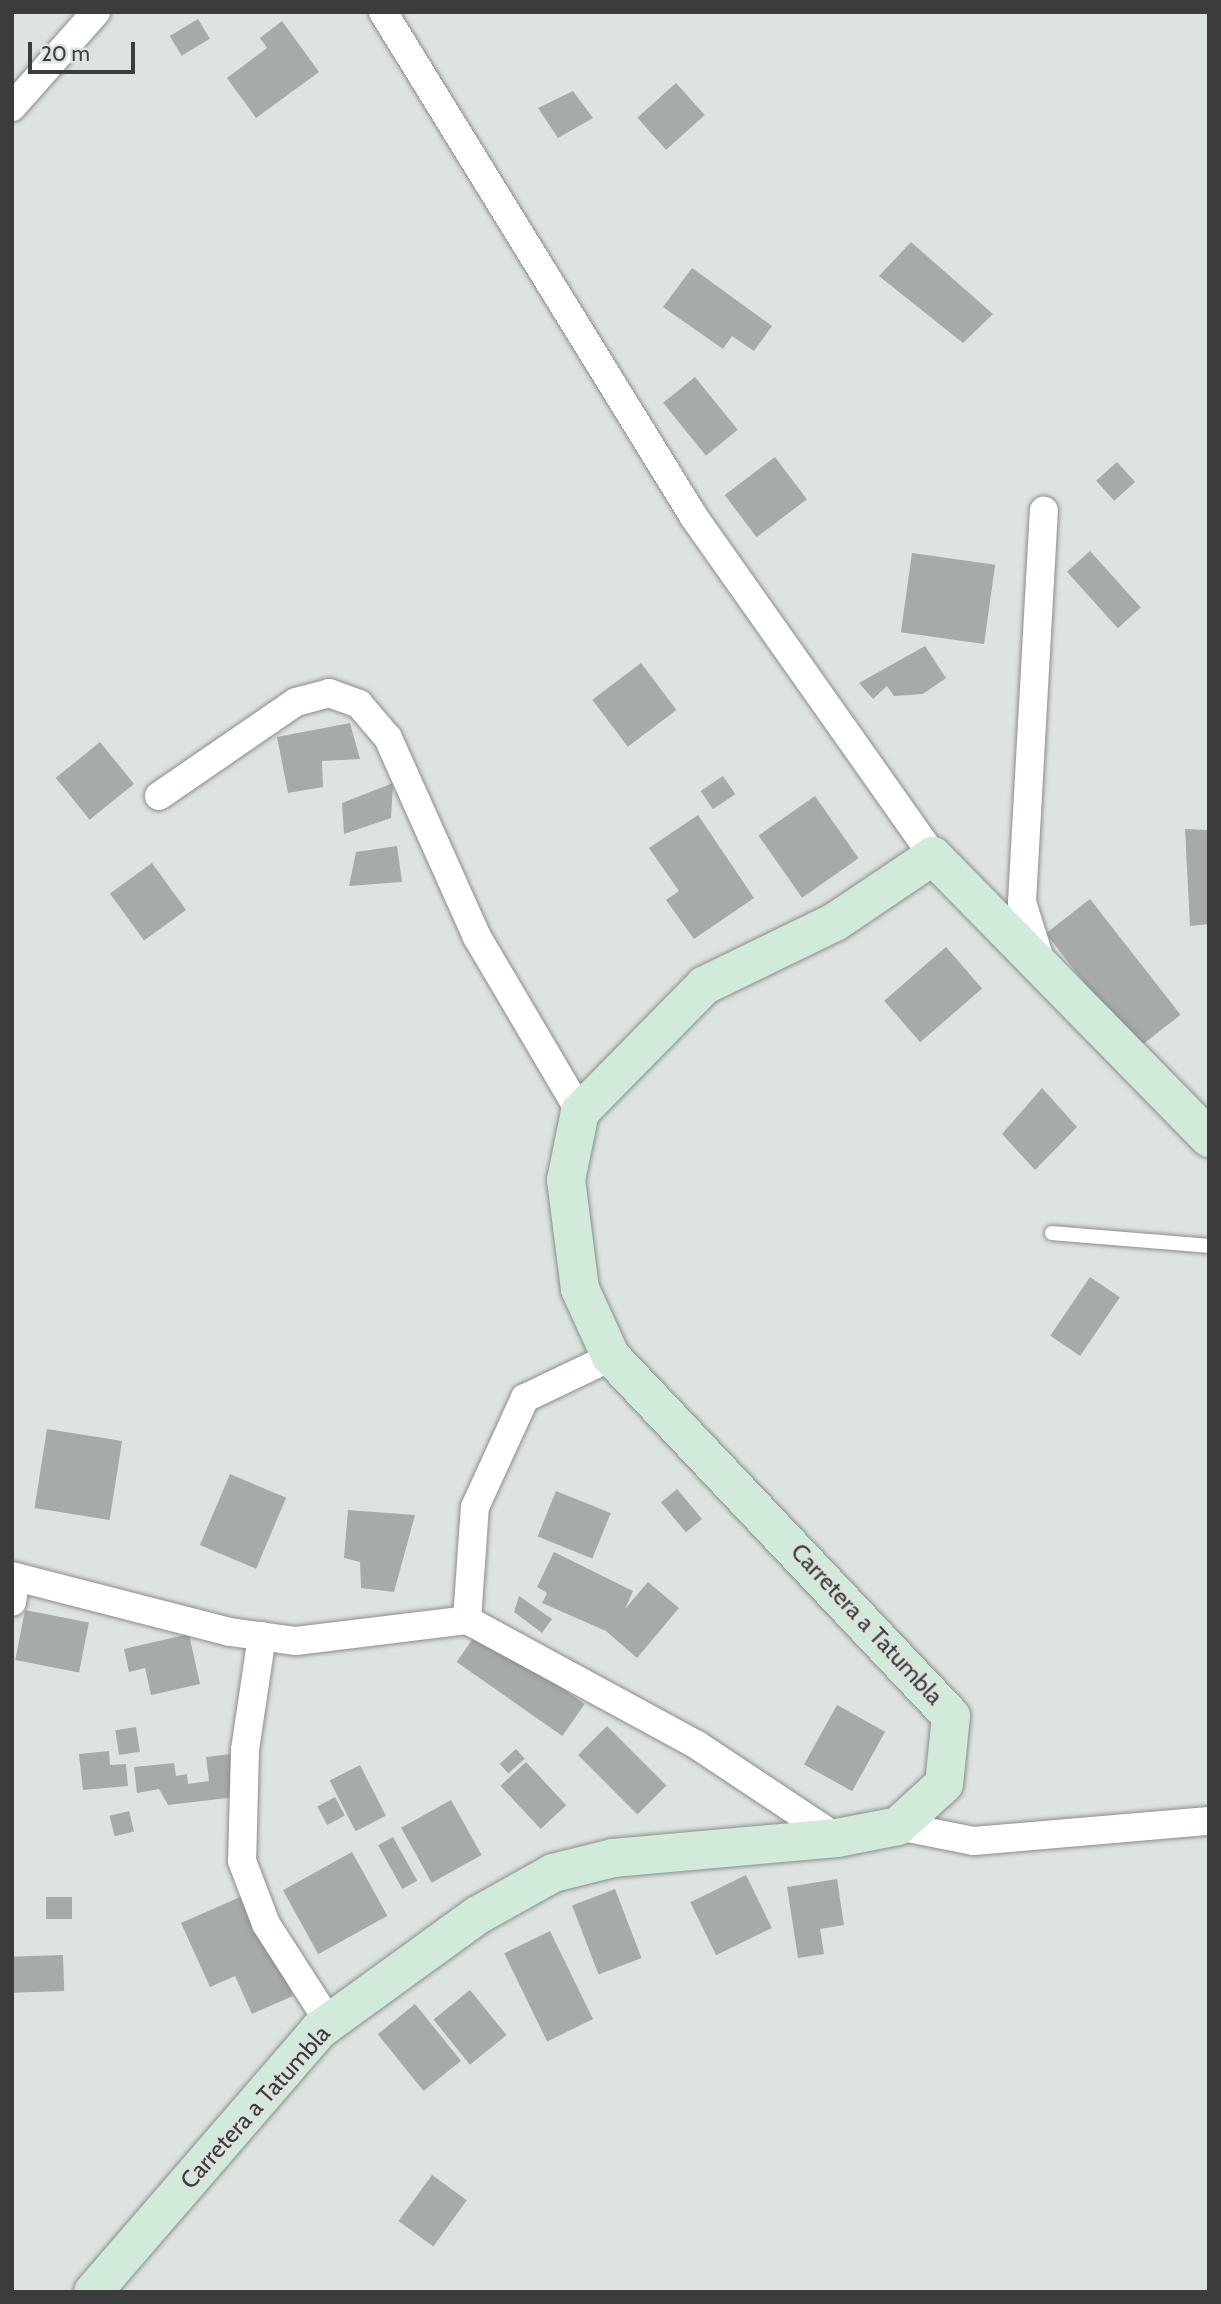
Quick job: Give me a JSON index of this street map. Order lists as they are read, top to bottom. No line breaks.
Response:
{"streets":{"main road":["Carretera a Tatumbla"]},"scale_bar":"20 m"}
